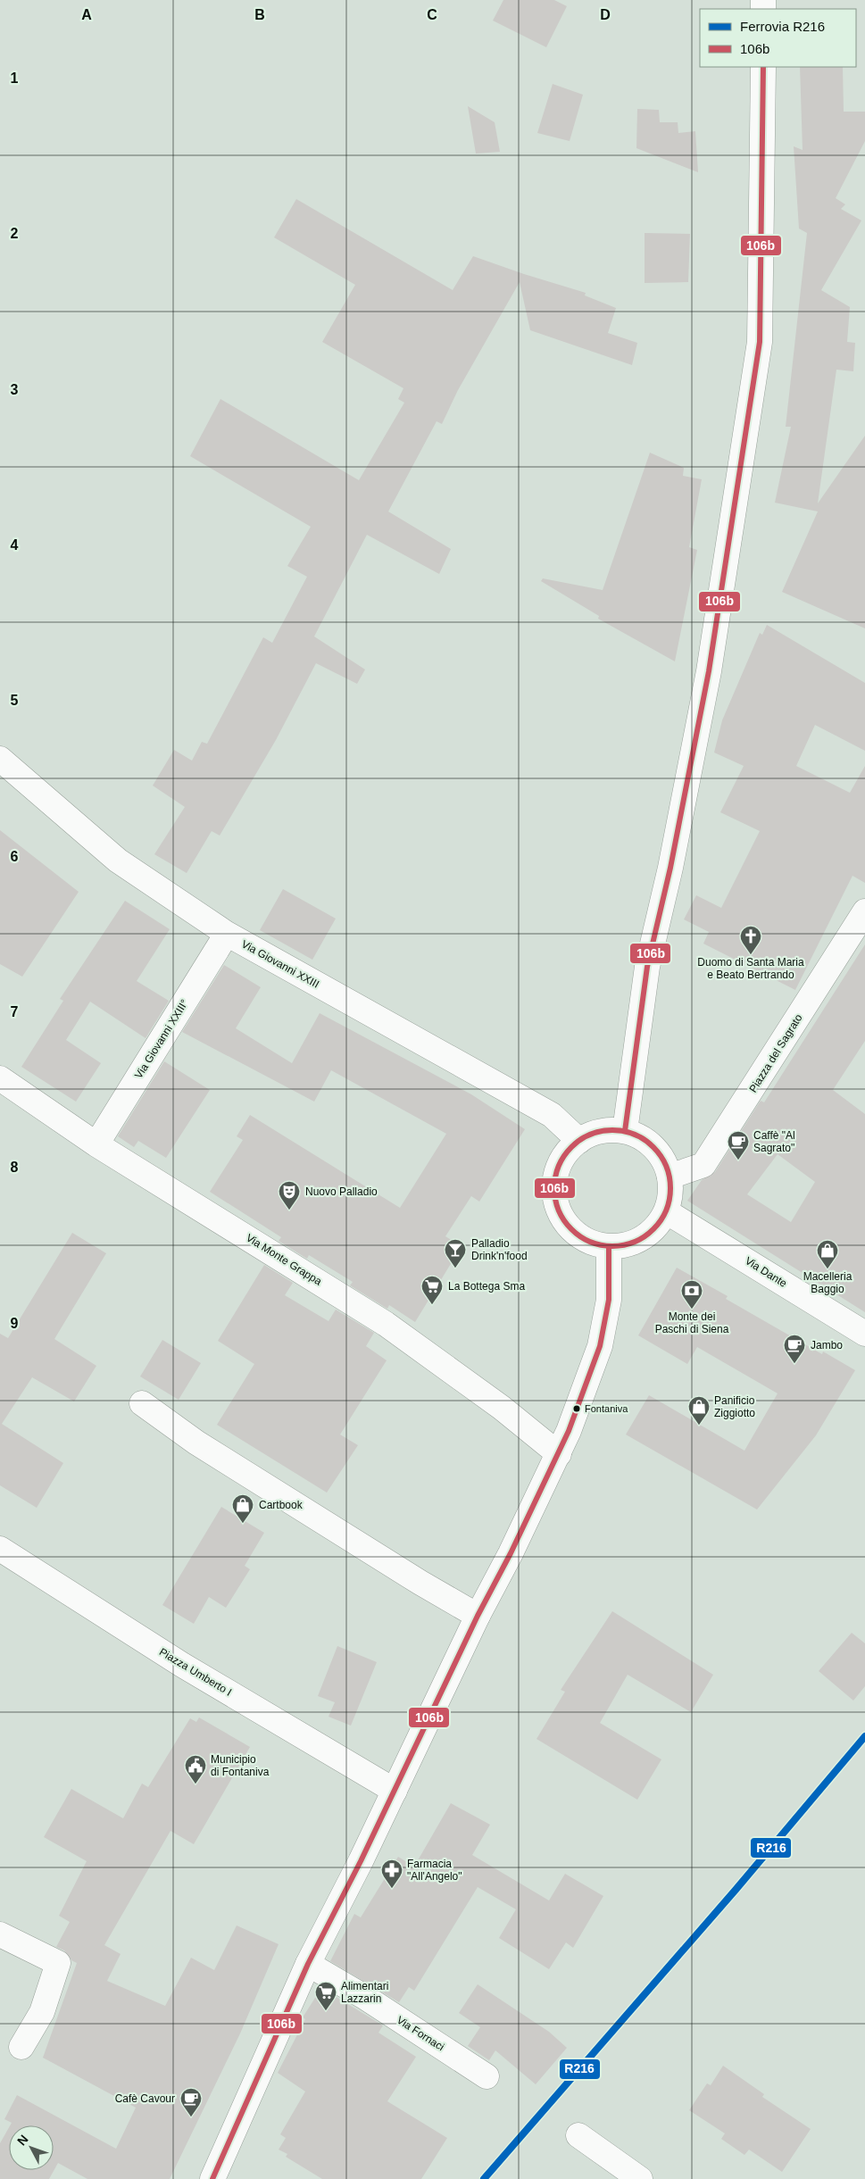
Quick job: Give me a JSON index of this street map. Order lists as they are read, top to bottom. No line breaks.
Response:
{"streets":{"street":["Via Giovanni XXIII","Via Giovanni XXIII°","Piazza del Sagrato","Via Monte Grappa","Via Dante","Piazza Umberto I","Via Fornaci"]},"crossings":[["Via Giovanni XXIII","Via Giovanni XXIII°"],["Via Giovanni XXIII","Piazza del Sagrato"],["Via Giovanni XXIII","Via Dante"],["Via Giovanni XXIII°","Via Monte Grappa"],["Piazza del Sagrato","Via Dante"]],"places":{"church":["Duomo di Santa Maria e Beato Bertrando"],"cafe":["Caffè \"Al Sagrato\"","Jambo","Cafè Cavour"],"theatre":["Nuovo Palladio"],"bar":["Palladio Drink'n'food"],"shop":["Macelleria Baggio","Panificio Ziggiotto","Cartbook"],"supermarket":["La Bottega Sma","Alimentari Lazzarin"],"bank":["Monte dei Paschi di Siena"],"other":["Fontaniva"],"public building":["Municipio di Fontaniva"],"pharmacy":["Farmacia \"All'Angelo\""]},"lines":["transit line 106b","rail line R216"],"legend":["Ferrovia R216","106b"],"north":"top left","grid":{"columns":["A","B","C","D"],"rows":["1","2","3","4","5","6","7","8","9"]}}
